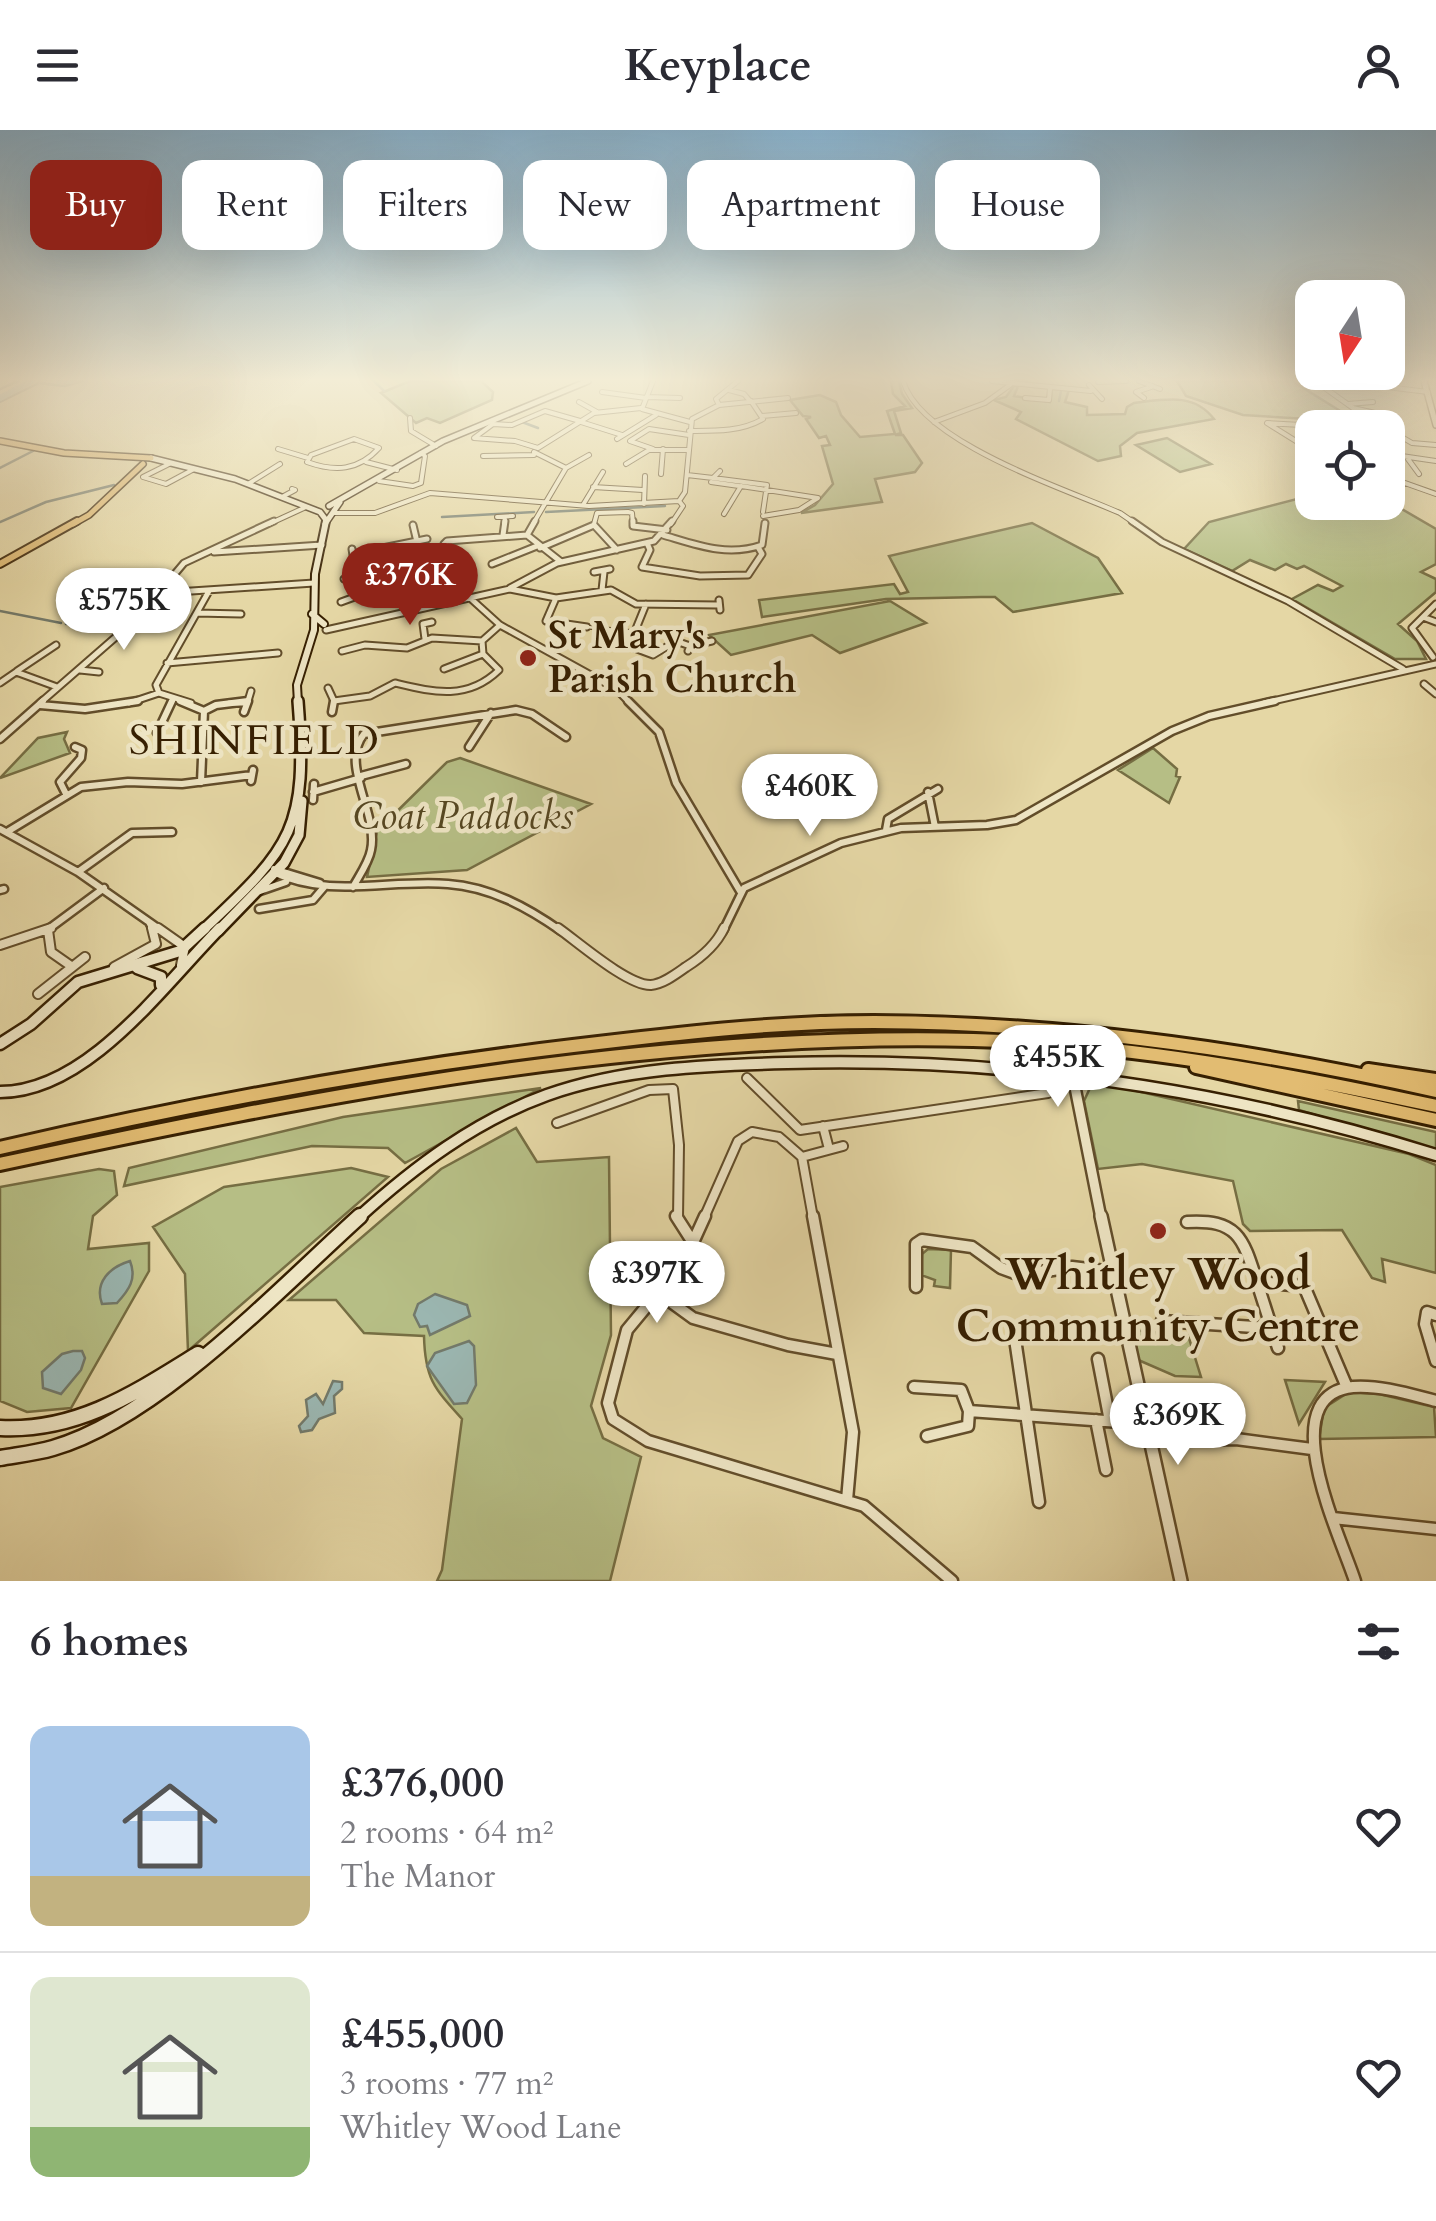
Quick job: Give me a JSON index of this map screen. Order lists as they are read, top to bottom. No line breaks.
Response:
{"districts":["SHINFIELD"],"parks":["Coat Paddocks"],"places":["St Mary's Parish Church","Whitley Wood Community Centre"],"north":"bottom","page":{"header":"Keyplace","chip":["Buy","Rent","Filters","New","Apartment","House"],"price":["£376K","£575K","£460K","£455K","£397K","£369K"],"heading":"6 homes","list":[{"name":"£376,000","note":"2 rooms · 64 m² · The Manor"},{"name":"£455,000","note":"3 rooms · 77 m² · Whitley Wood Lane"}]}}
